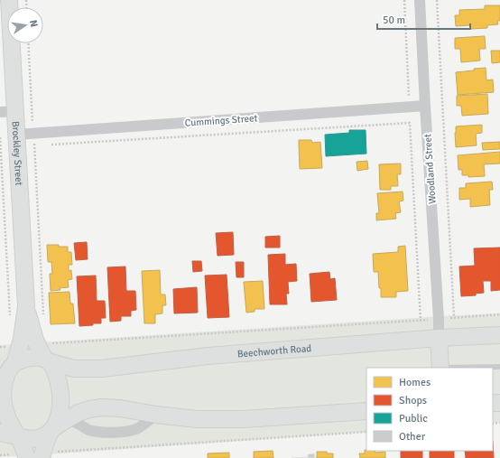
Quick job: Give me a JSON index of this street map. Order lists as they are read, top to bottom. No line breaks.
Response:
{"streets":{"main road":["Brockley Street","Beechworth Road"],"street":["Cummings Street","Woodland Street"]},"crossings":[["Cummings Street","Brockley Street"],["Cummings Street","Woodland Street"],["Brockley Street","Beechworth Road"],["Woodland Street","Beechworth Road"]],"legend":["Homes","Shops","Public","Other"],"scale_bar":"50 m","north":"right"}
